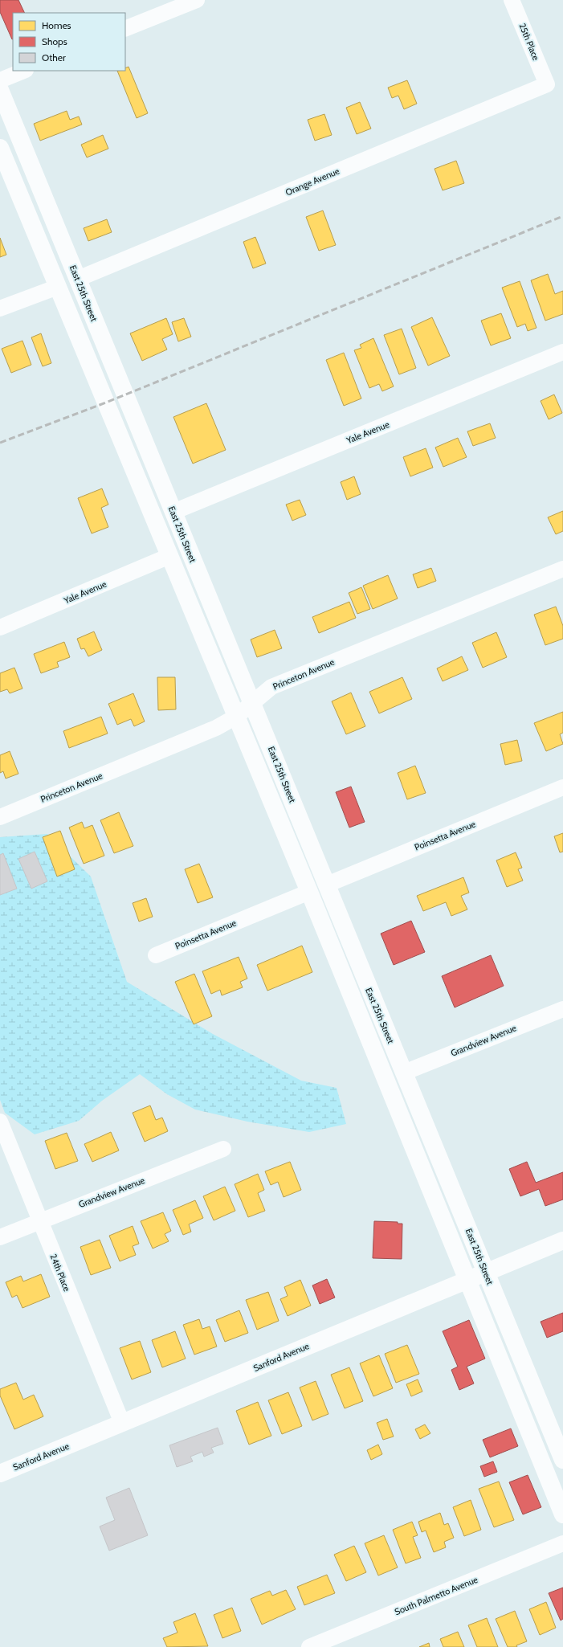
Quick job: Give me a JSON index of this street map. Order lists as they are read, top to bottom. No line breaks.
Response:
{"streets":{"main road":["East 25th Street","Sanford Avenue"],"street":["25th Place","Orange Avenue","Yale Avenue","Princeton Avenue","Poinsetta Avenue","Grandview Avenue","24th Place","South Palmetto Avenue"]},"crossings":[["25th Place","Orange Avenue"],["Orange Avenue","East 25th Street"],["East 25th Street","Yale Avenue"],["East 25th Street","Princeton Avenue"],["East 25th Street","Poinsetta Avenue"],["East 25th Street","Grandview Avenue"],["East 25th Street","Sanford Avenue"],["Grandview Avenue","24th Place"],["24th Place","Sanford Avenue"]],"legend":["Homes","Shops","Other"]}
